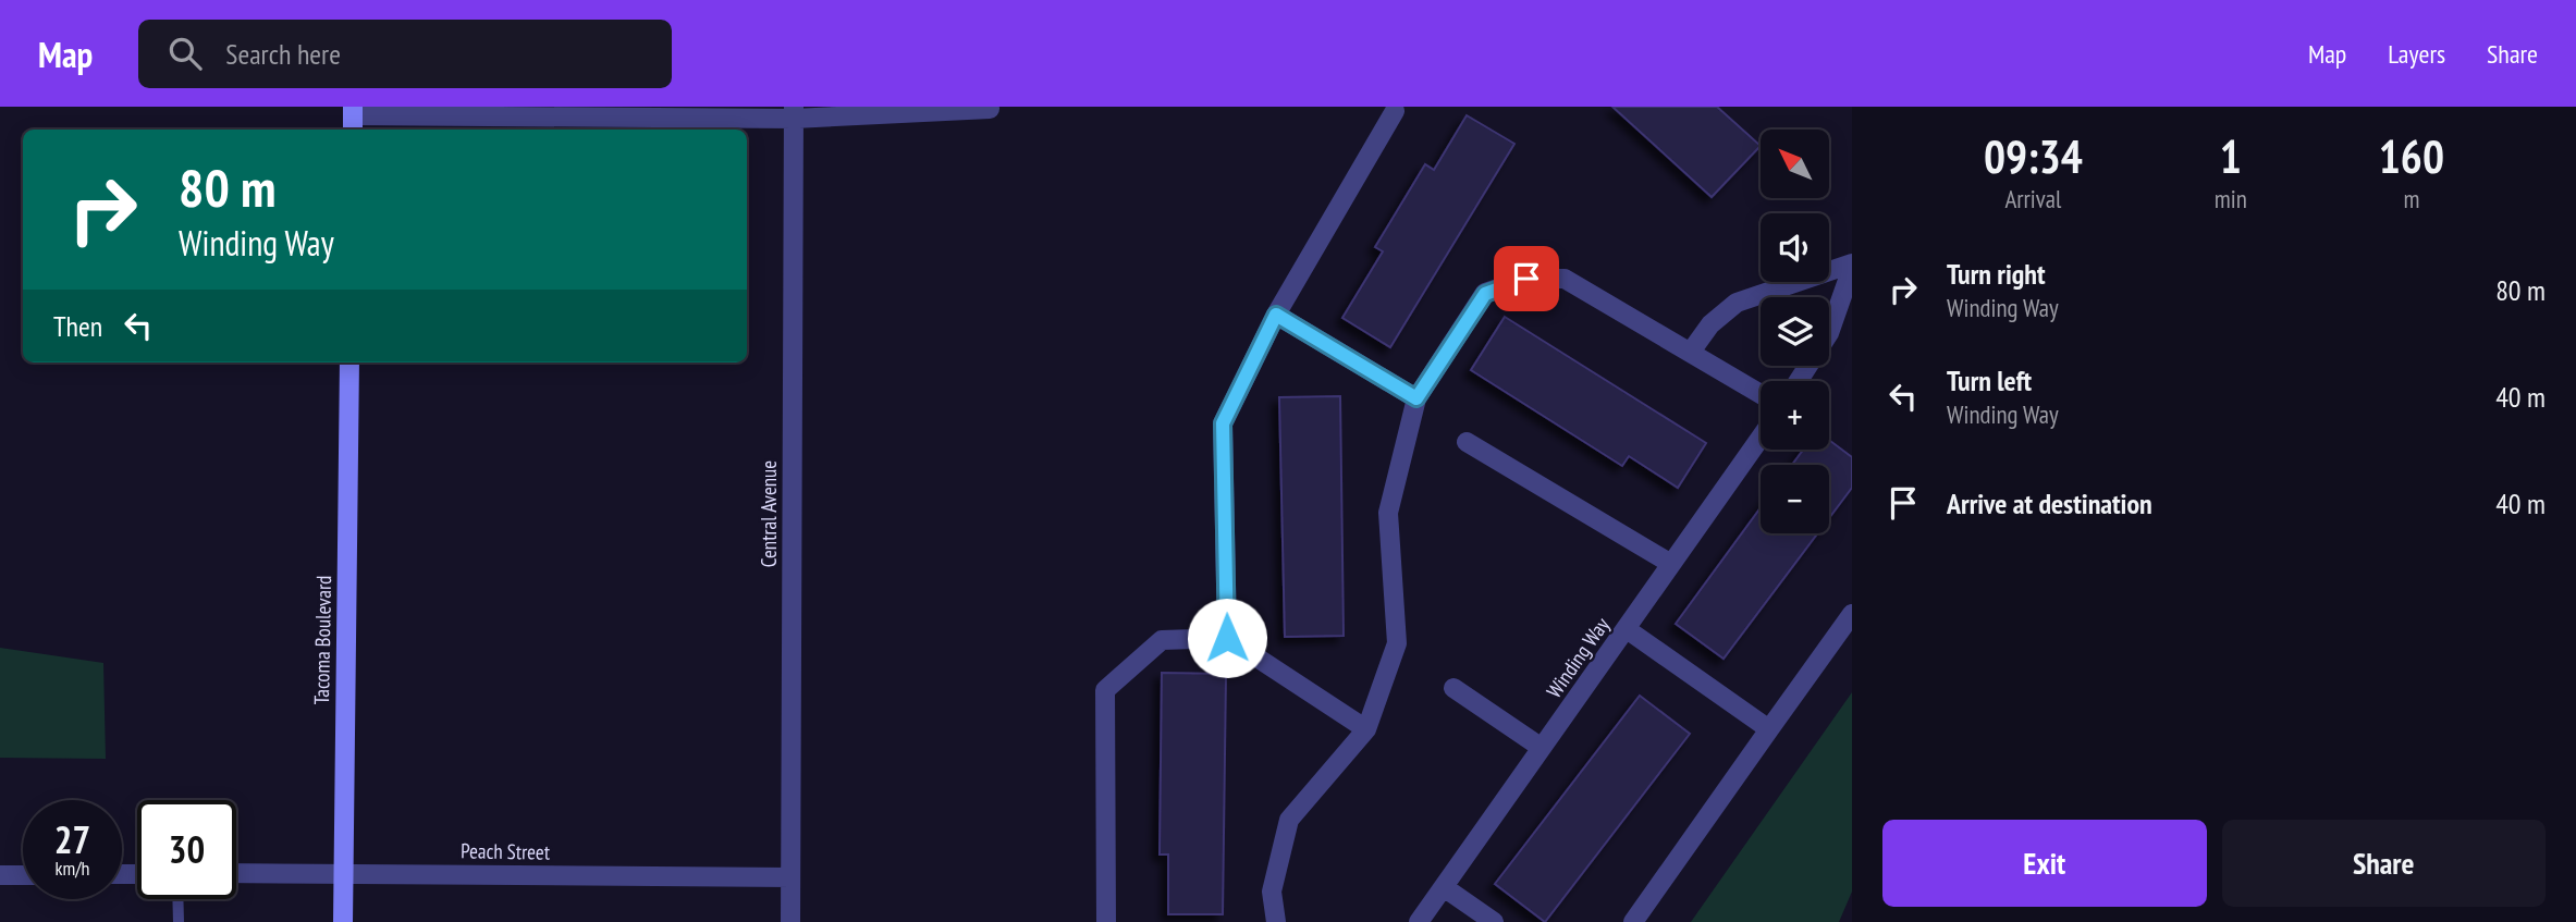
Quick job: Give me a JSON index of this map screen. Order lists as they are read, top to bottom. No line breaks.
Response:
{"streets":{"street":["Central Avenue","Tacoma Boulevard","Winding Way","Peach Street"]},"crossings":[["Central Avenue","Peach Street"],["Tacoma Boulevard","Peach Street"]],"north":"top left","page":{"header":"Map","search":"Search here","nav":["Map","Layers","Share"],"eta":["09:34","Arrival","1","min","160","m"],"map_buttons":["+","−"],"turn":["80 m","Winding Way"],"list":[{"name":"Turn right","note":"Winding Way","value":"80 m"},{"name":"Turn left","note":"Winding Way","value":"40 m"},{"name":"Arrive at destination","value":"40 m"}],"then":"Then","speed":"27 km/h","limit":"30","buttons":["Exit","Share"]}}
